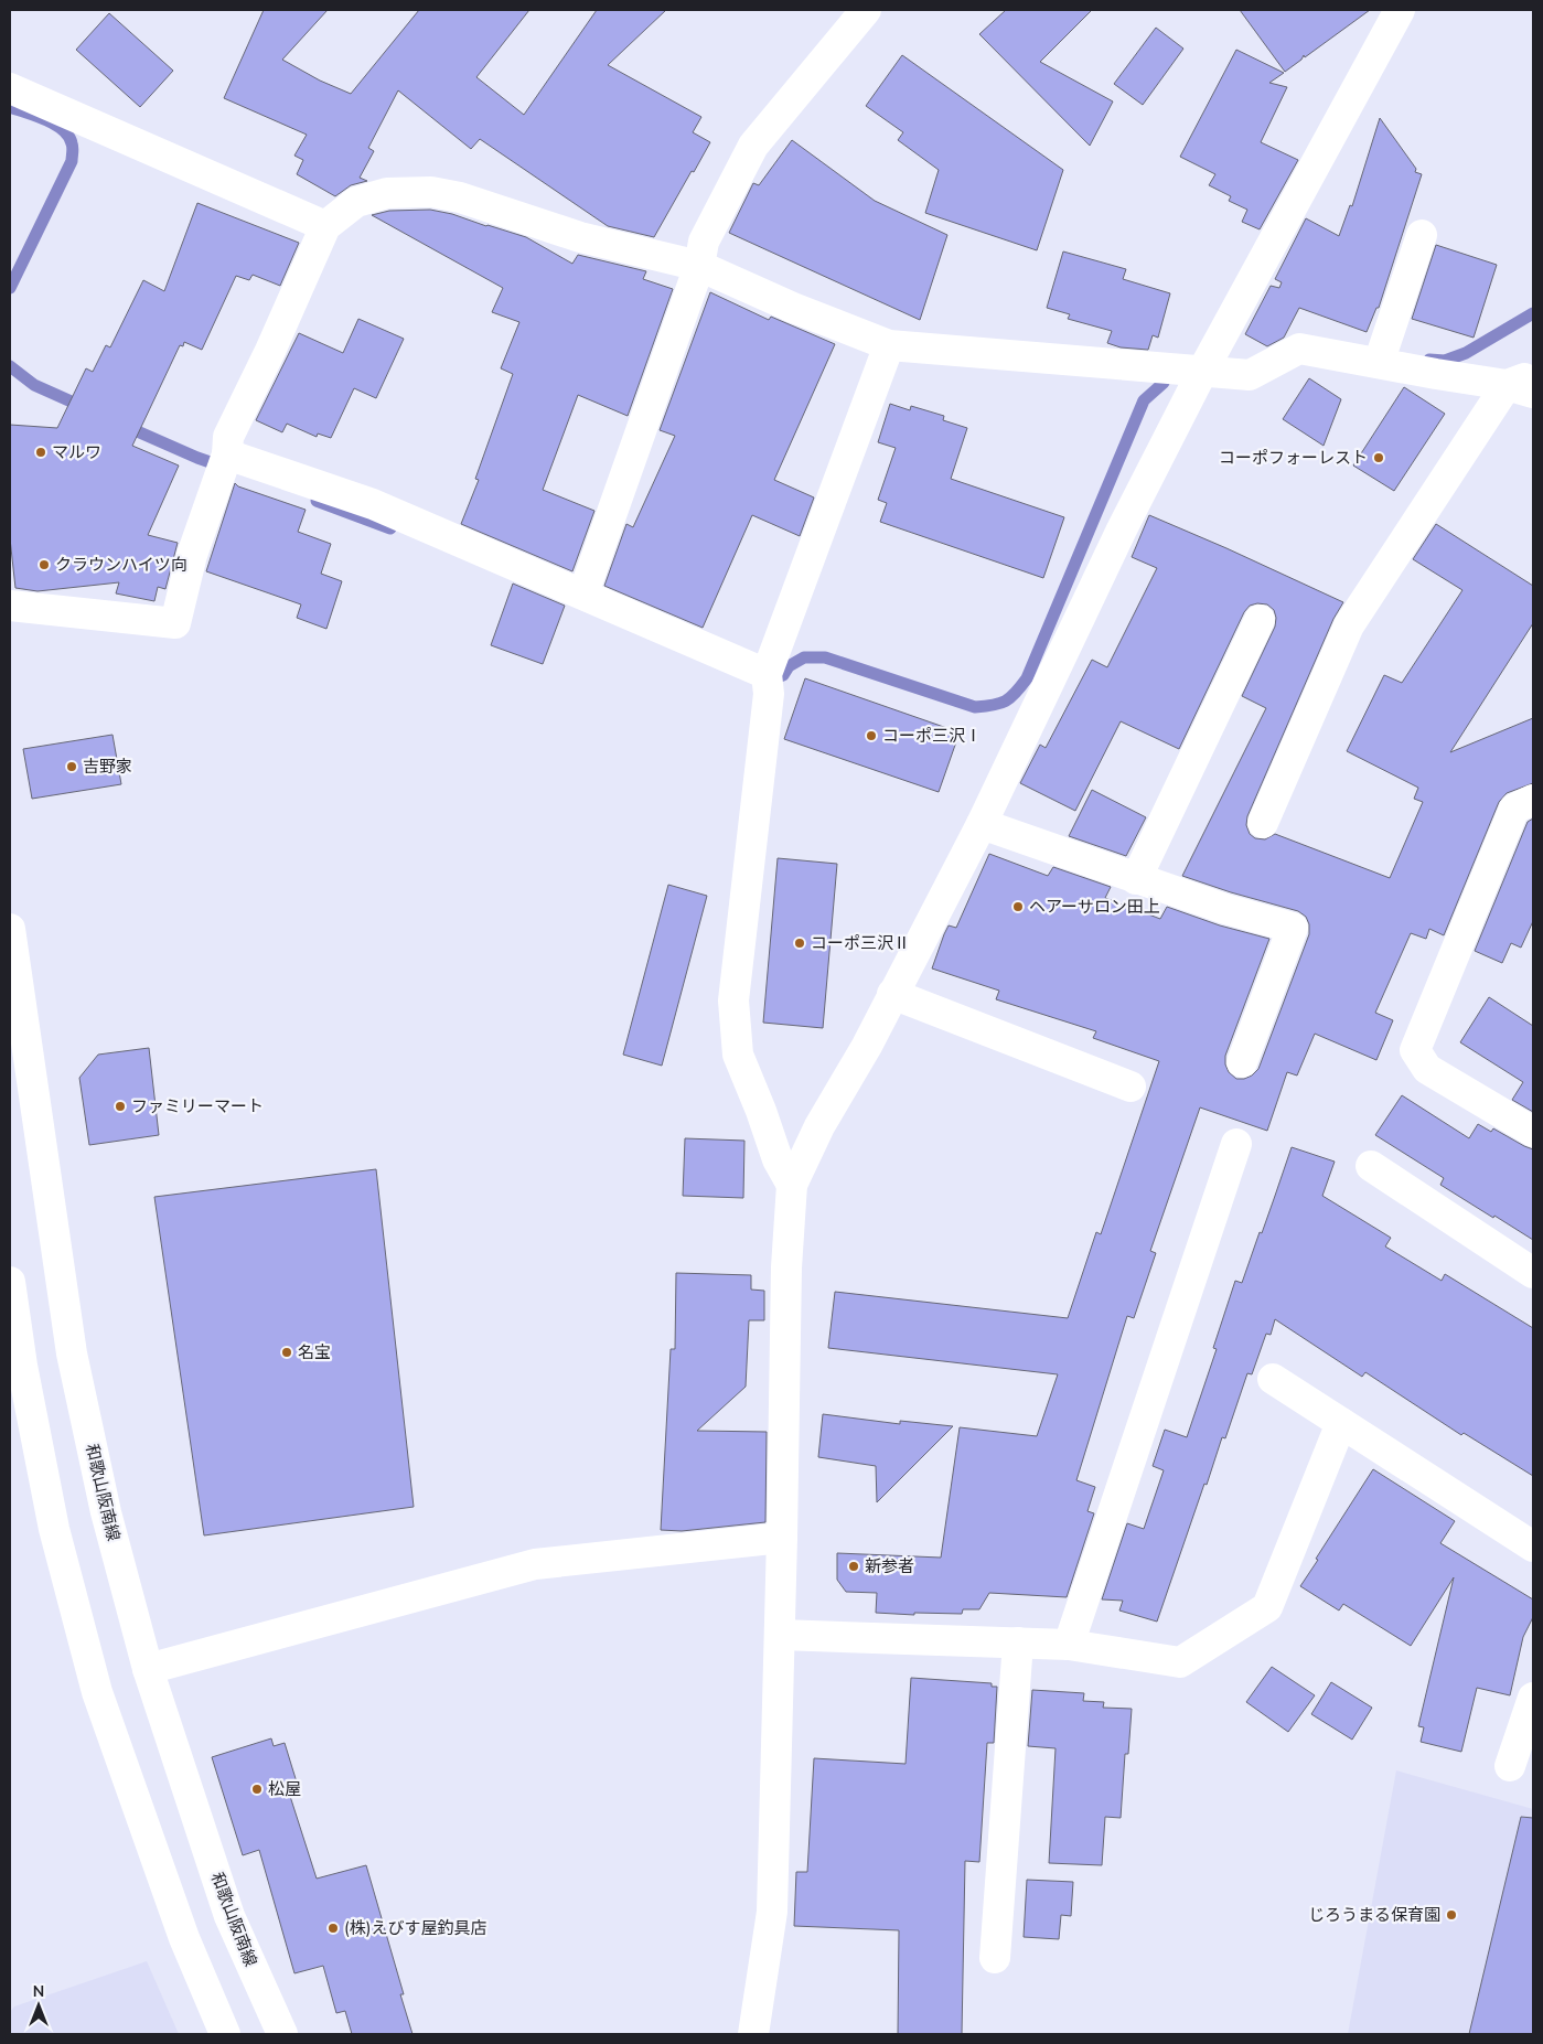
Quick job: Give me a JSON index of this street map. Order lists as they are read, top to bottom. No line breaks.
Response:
{"streets":{"street":["和歌山阪南線"]},"places":["マルワ","コーポフォーレスト","クラウンハイツ向","コーポ三沢Ⅰ","吉野家","ヘアーサロン田上","コーポ三沢Ⅱ","ファミリーマート","名宝","新参者","松屋","じろうまる保育園","(株)えびす屋釣具店"],"north":"top"}
